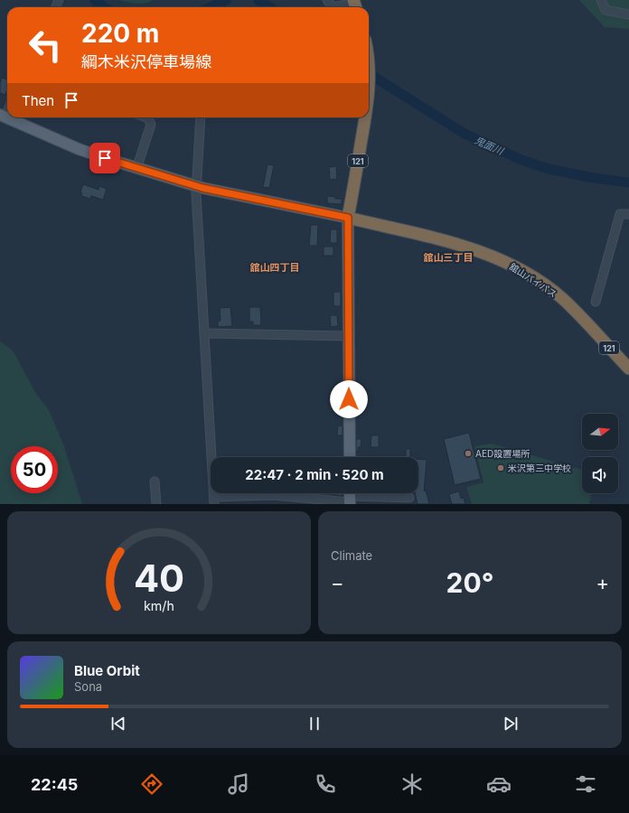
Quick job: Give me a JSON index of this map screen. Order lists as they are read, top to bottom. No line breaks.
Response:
{"streets":{"highway":["121","舘山バイパス"]},"crossings":[["121","舘山バイパス"]],"districts":["舘山三丁目","舘山四丁目"],"water":["鬼面川"],"places":["AED設置場所","米沢第三中学校"],"north":"right","page":{"turn":["220 m","綱木米沢停車場線"],"then":"Then","limit":"50","trip":"22:47 · 2 min · 520 m","tile":"Climate","heat":["−","20°","+"],"song":["Blue Orbit","Sona"],"tabs":"22:45","gauge":["40","km/h"]}}
